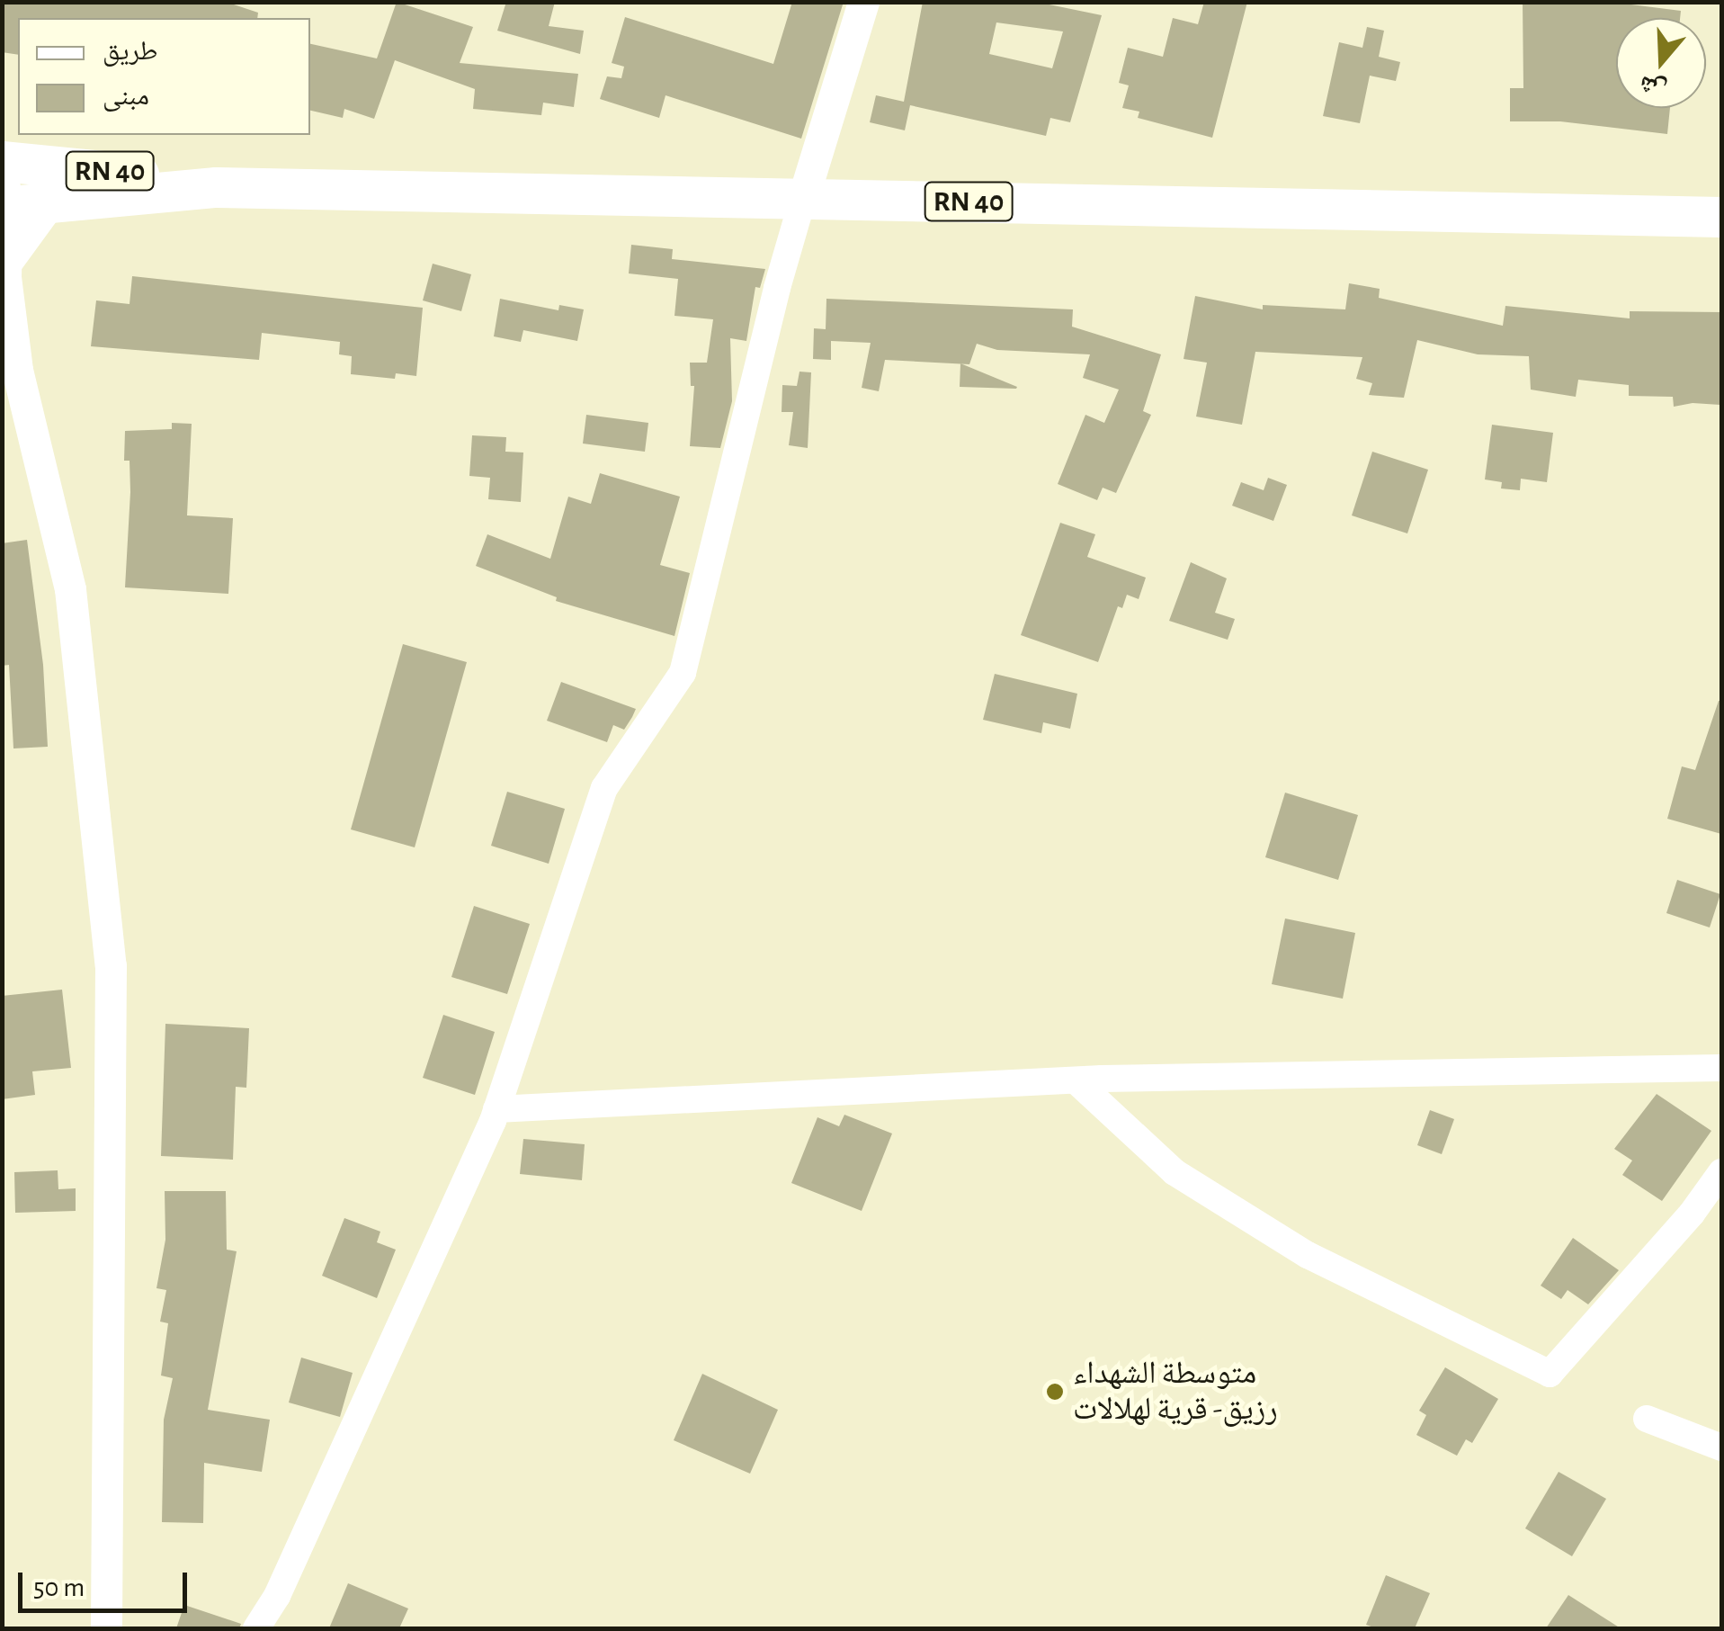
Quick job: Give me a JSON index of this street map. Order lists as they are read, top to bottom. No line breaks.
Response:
{"streets":{"main road":["RN 40"]},"places":["متوسطة الشهداء رزيق- قرية لهلالات"],"legend":["طريق","مبنى"],"scale_bar":"50 m","north":"bottom"}
